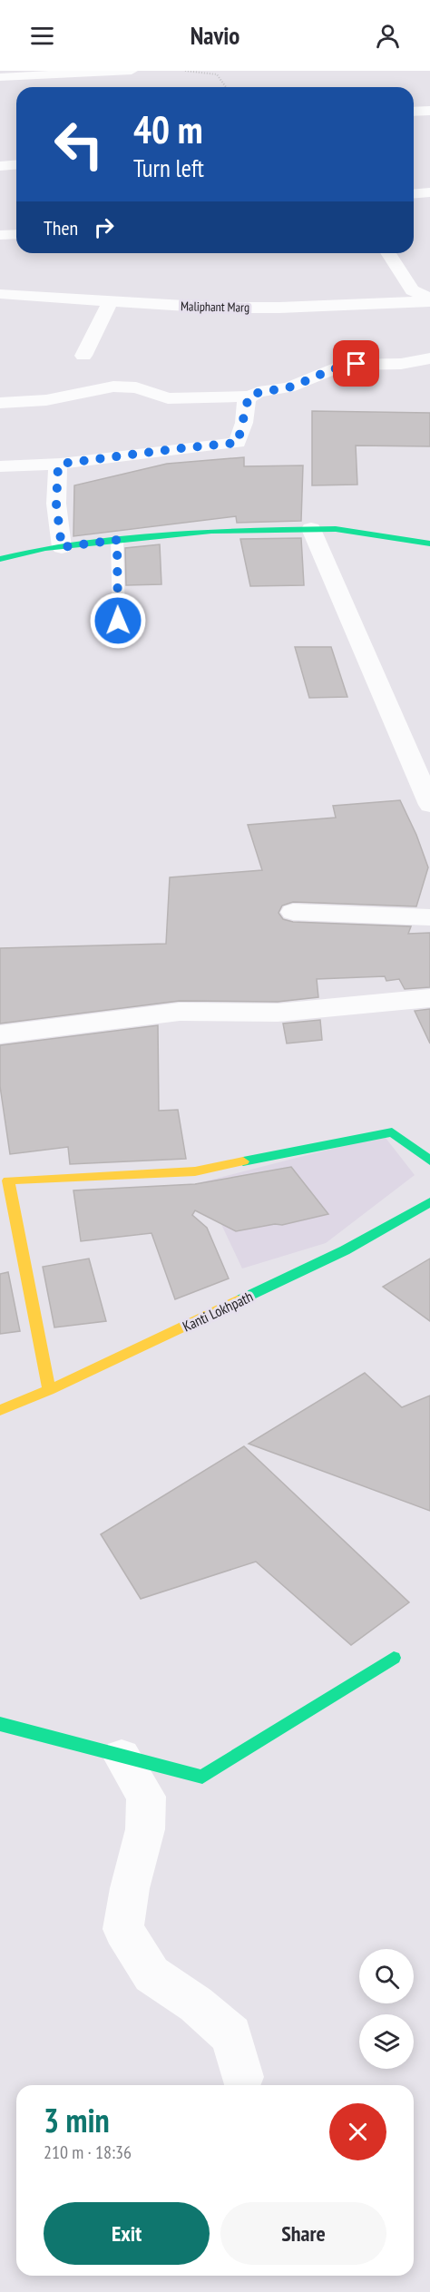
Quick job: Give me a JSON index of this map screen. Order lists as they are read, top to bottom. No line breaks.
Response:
{"streets":{"main road":["Kanti Lokhpath"],"street":["Maliphant Marg"]},"page":{"header":"Navio","turn":["40 m","Turn left"],"then":"Then","heading":["3 min","210 m · 18:36"],"buttons":["Exit","Share"]}}
